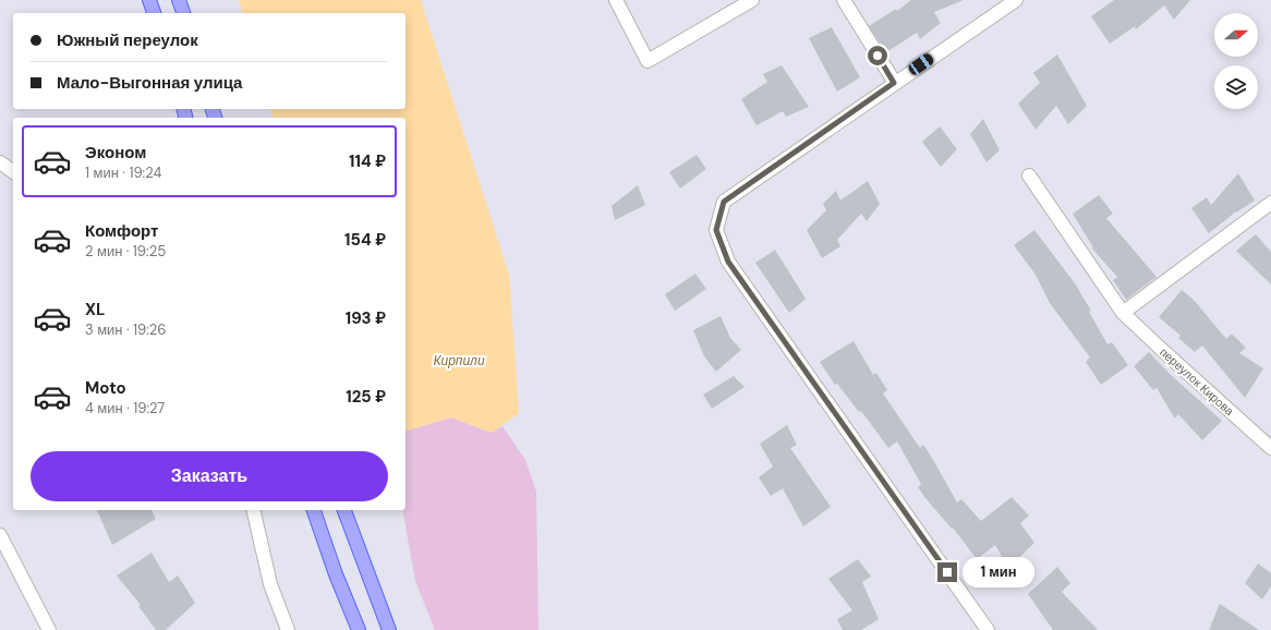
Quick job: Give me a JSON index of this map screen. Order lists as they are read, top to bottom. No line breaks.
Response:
{"streets":{"street":["переулок Кирова"]},"water":["Кирпили"],"north":"right","page":{"banner":["Южный переулок","Мало-Выгонная улица"],"list":[{"name":"Эконом","note":"1 мин · 19:24","value":"114 ₽"},{"name":"Комфорт","note":"2 мин · 19:25","value":"154 ₽"},{"name":"XL","note":"3 мин · 19:26","value":"193 ₽"},{"name":"Moto","note":"4 мин · 19:27","value":"125 ₽"}],"buttons":"Заказать","bubble":"1 мин"}}
